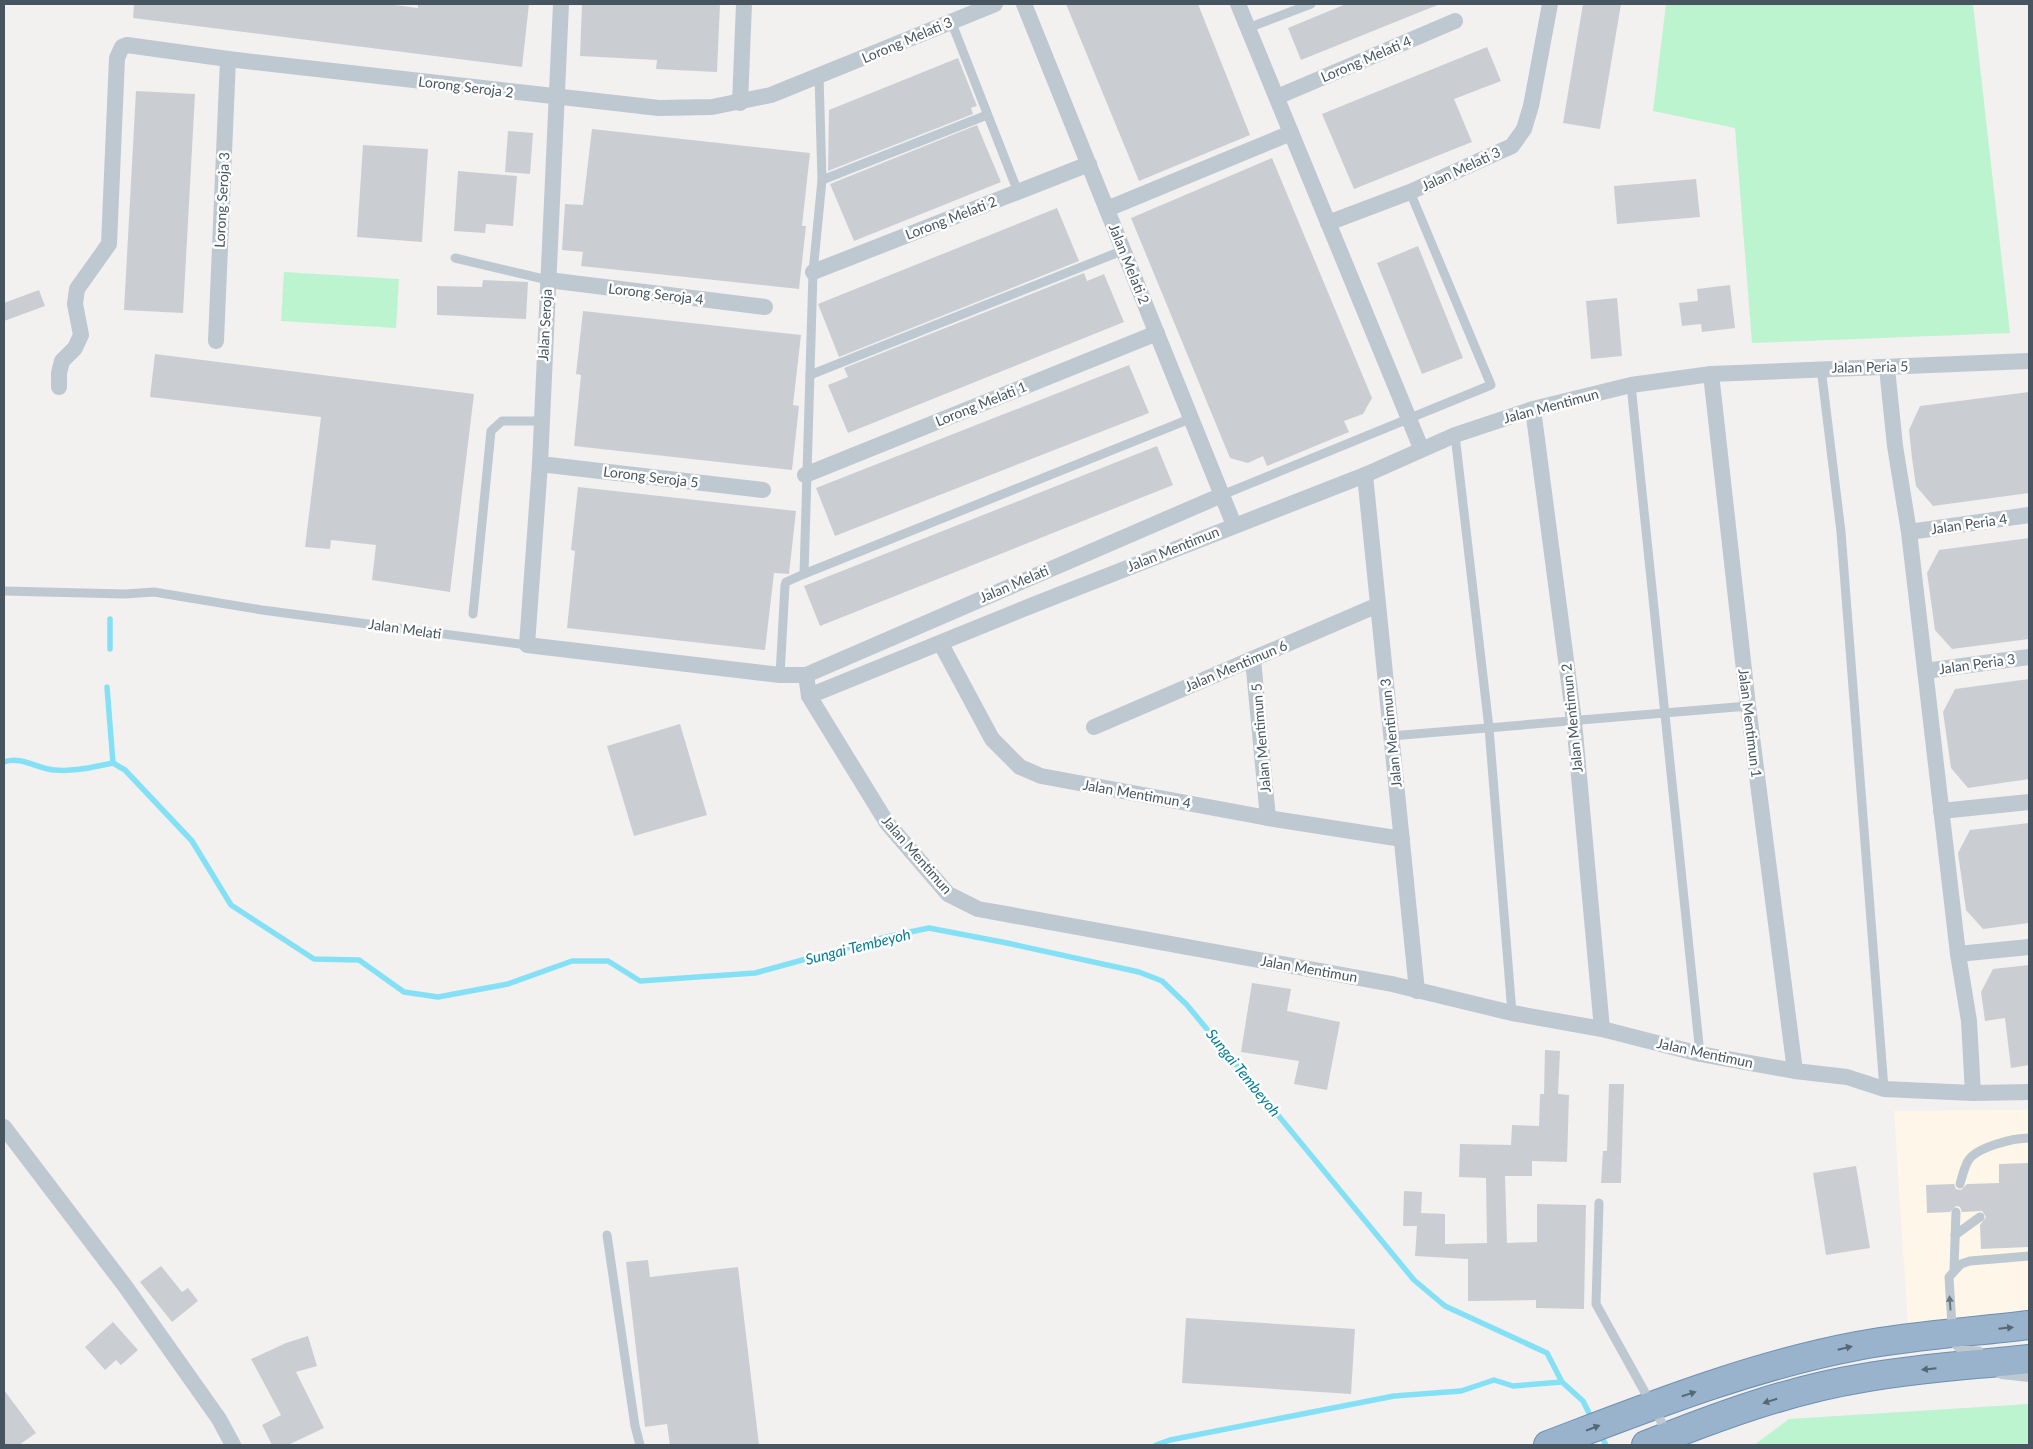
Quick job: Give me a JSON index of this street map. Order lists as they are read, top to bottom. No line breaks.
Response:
{"streets":{"street":["Lorong Melati 3","Lorong Melati 4","Lorong Seroja 2","Jalan Melati 3","Lorong Seroja 3","Lorong Melati 2","Jalan Melati 2","Lorong Seroja 4","Jalan Seroja","Jalan Peria 5","Lorong Melati 1","Jalan Mentimun","Lorong Seroja 5","Jalan Peria 4","Jalan Melati","Jalan Peria 3","Jalan Mentimun 6","Jalan Mentimun 2","Jalan Mentimun 1","Jalan Mentimun 3","Jalan Mentimun 5","Jalan Mentimun 4"]},"crossings":[["Lorong Melati 3","Lorong Seroja 2"],["Lorong Seroja 2","Lorong Seroja 3"],["Lorong Seroja 2","Jalan Seroja"],["Lorong Melati 2","Jalan Melati 2"],["Jalan Melati 2","Lorong Melati 1"],["Jalan Melati 2","Jalan Mentimun"],["Jalan Melati 2","Jalan Melati"],["Lorong Seroja 4","Jalan Seroja"],["Jalan Seroja","Lorong Seroja 5"],["Jalan Seroja","Jalan Melati"],["Jalan Peria 5","Jalan Mentimun"],["Jalan Peria 5","Jalan Mentimun 1"],["Jalan Mentimun","Jalan Mentimun 2"],["Jalan Mentimun","Jalan Mentimun 1"],["Jalan Mentimun","Jalan Mentimun 3"],["Jalan Mentimun","Jalan Mentimun 4"],["Jalan Mentimun 6","Jalan Mentimun 3"],["Jalan Mentimun 6","Jalan Mentimun 5"],["Jalan Mentimun 3","Jalan Mentimun 4"],["Jalan Mentimun 5","Jalan Mentimun 4"]],"water":["Sungai Tembeyoh"]}
